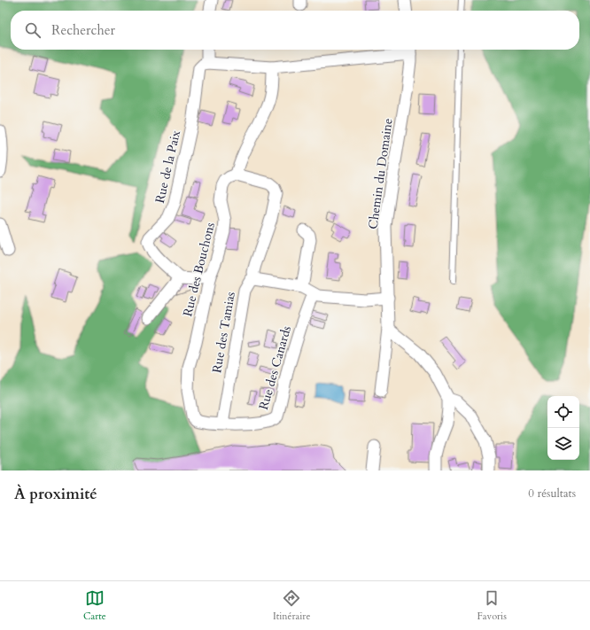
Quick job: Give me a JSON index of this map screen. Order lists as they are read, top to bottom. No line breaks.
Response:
{"streets":{"street":["Rue de la Paix","Chemin du Domaine","Rue des Bouchons","Rue des Tamias","Rue des Canards"]},"crossings":[["Rue des Bouchons","Rue des Tamias"],["Rue des Bouchons","Rue des Canards"],["Rue des Tamias","Rue des Canards"]],"page":{"search":"Rechercher","heading":["À proximité","0 résultats"],"nav":["Carte","Itinéraire","Favoris"]}}
